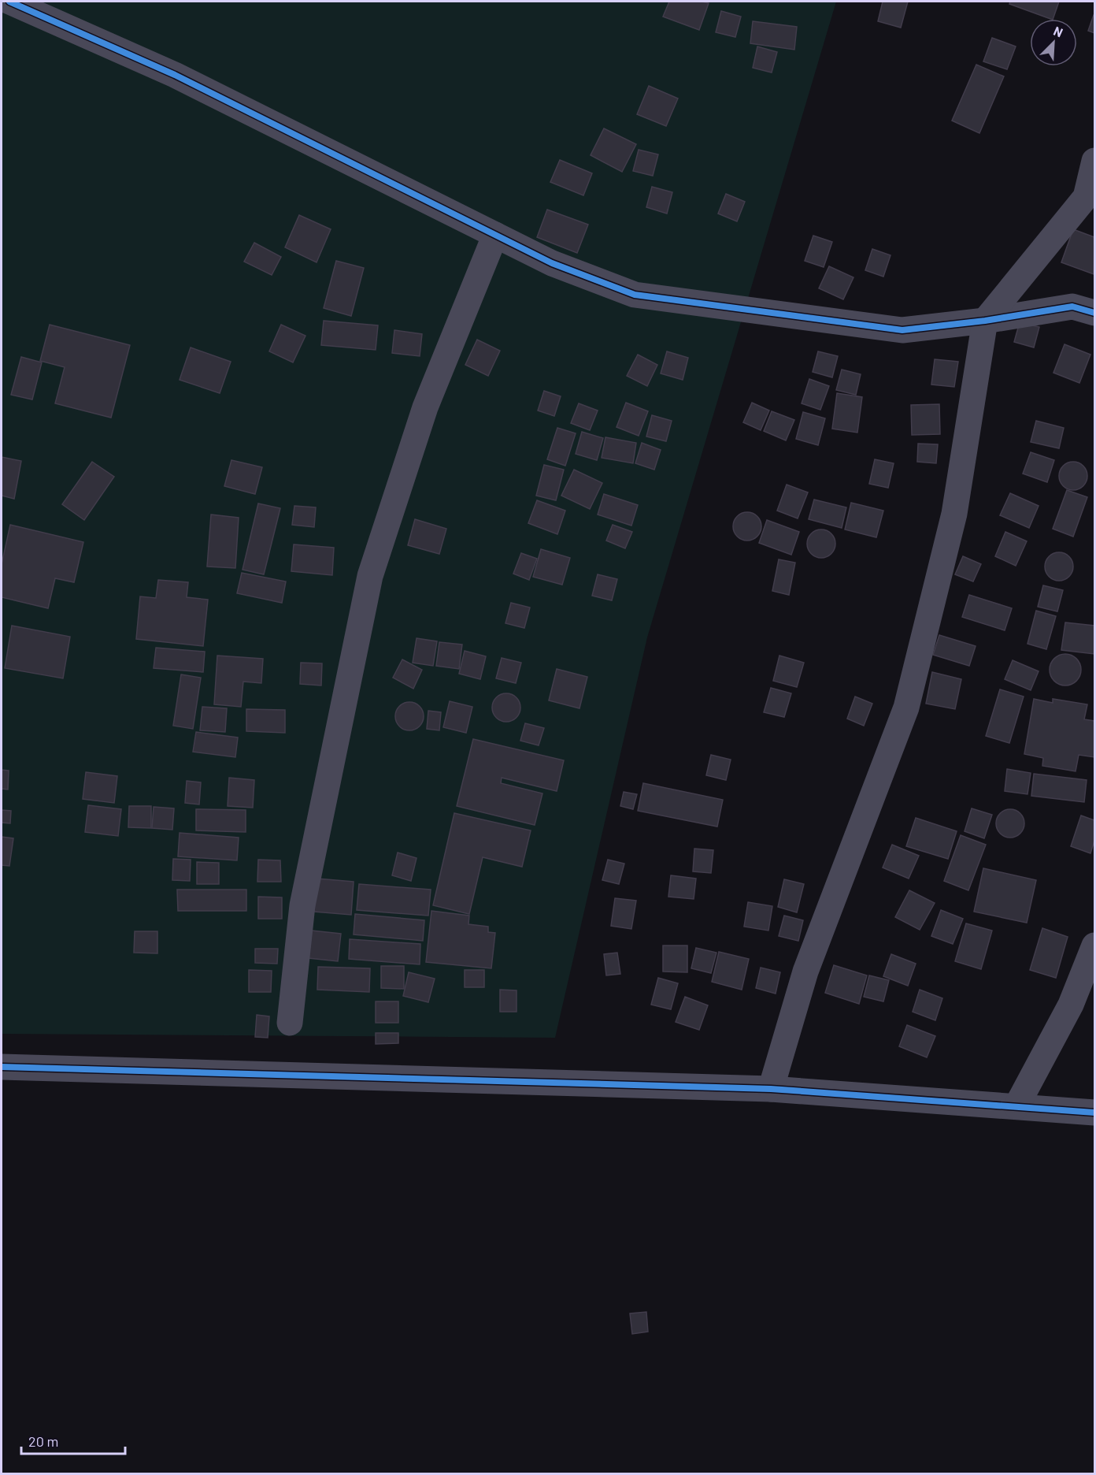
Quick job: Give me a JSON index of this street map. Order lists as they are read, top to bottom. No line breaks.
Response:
{"scale_bar":"20 m","north":"top right"}
